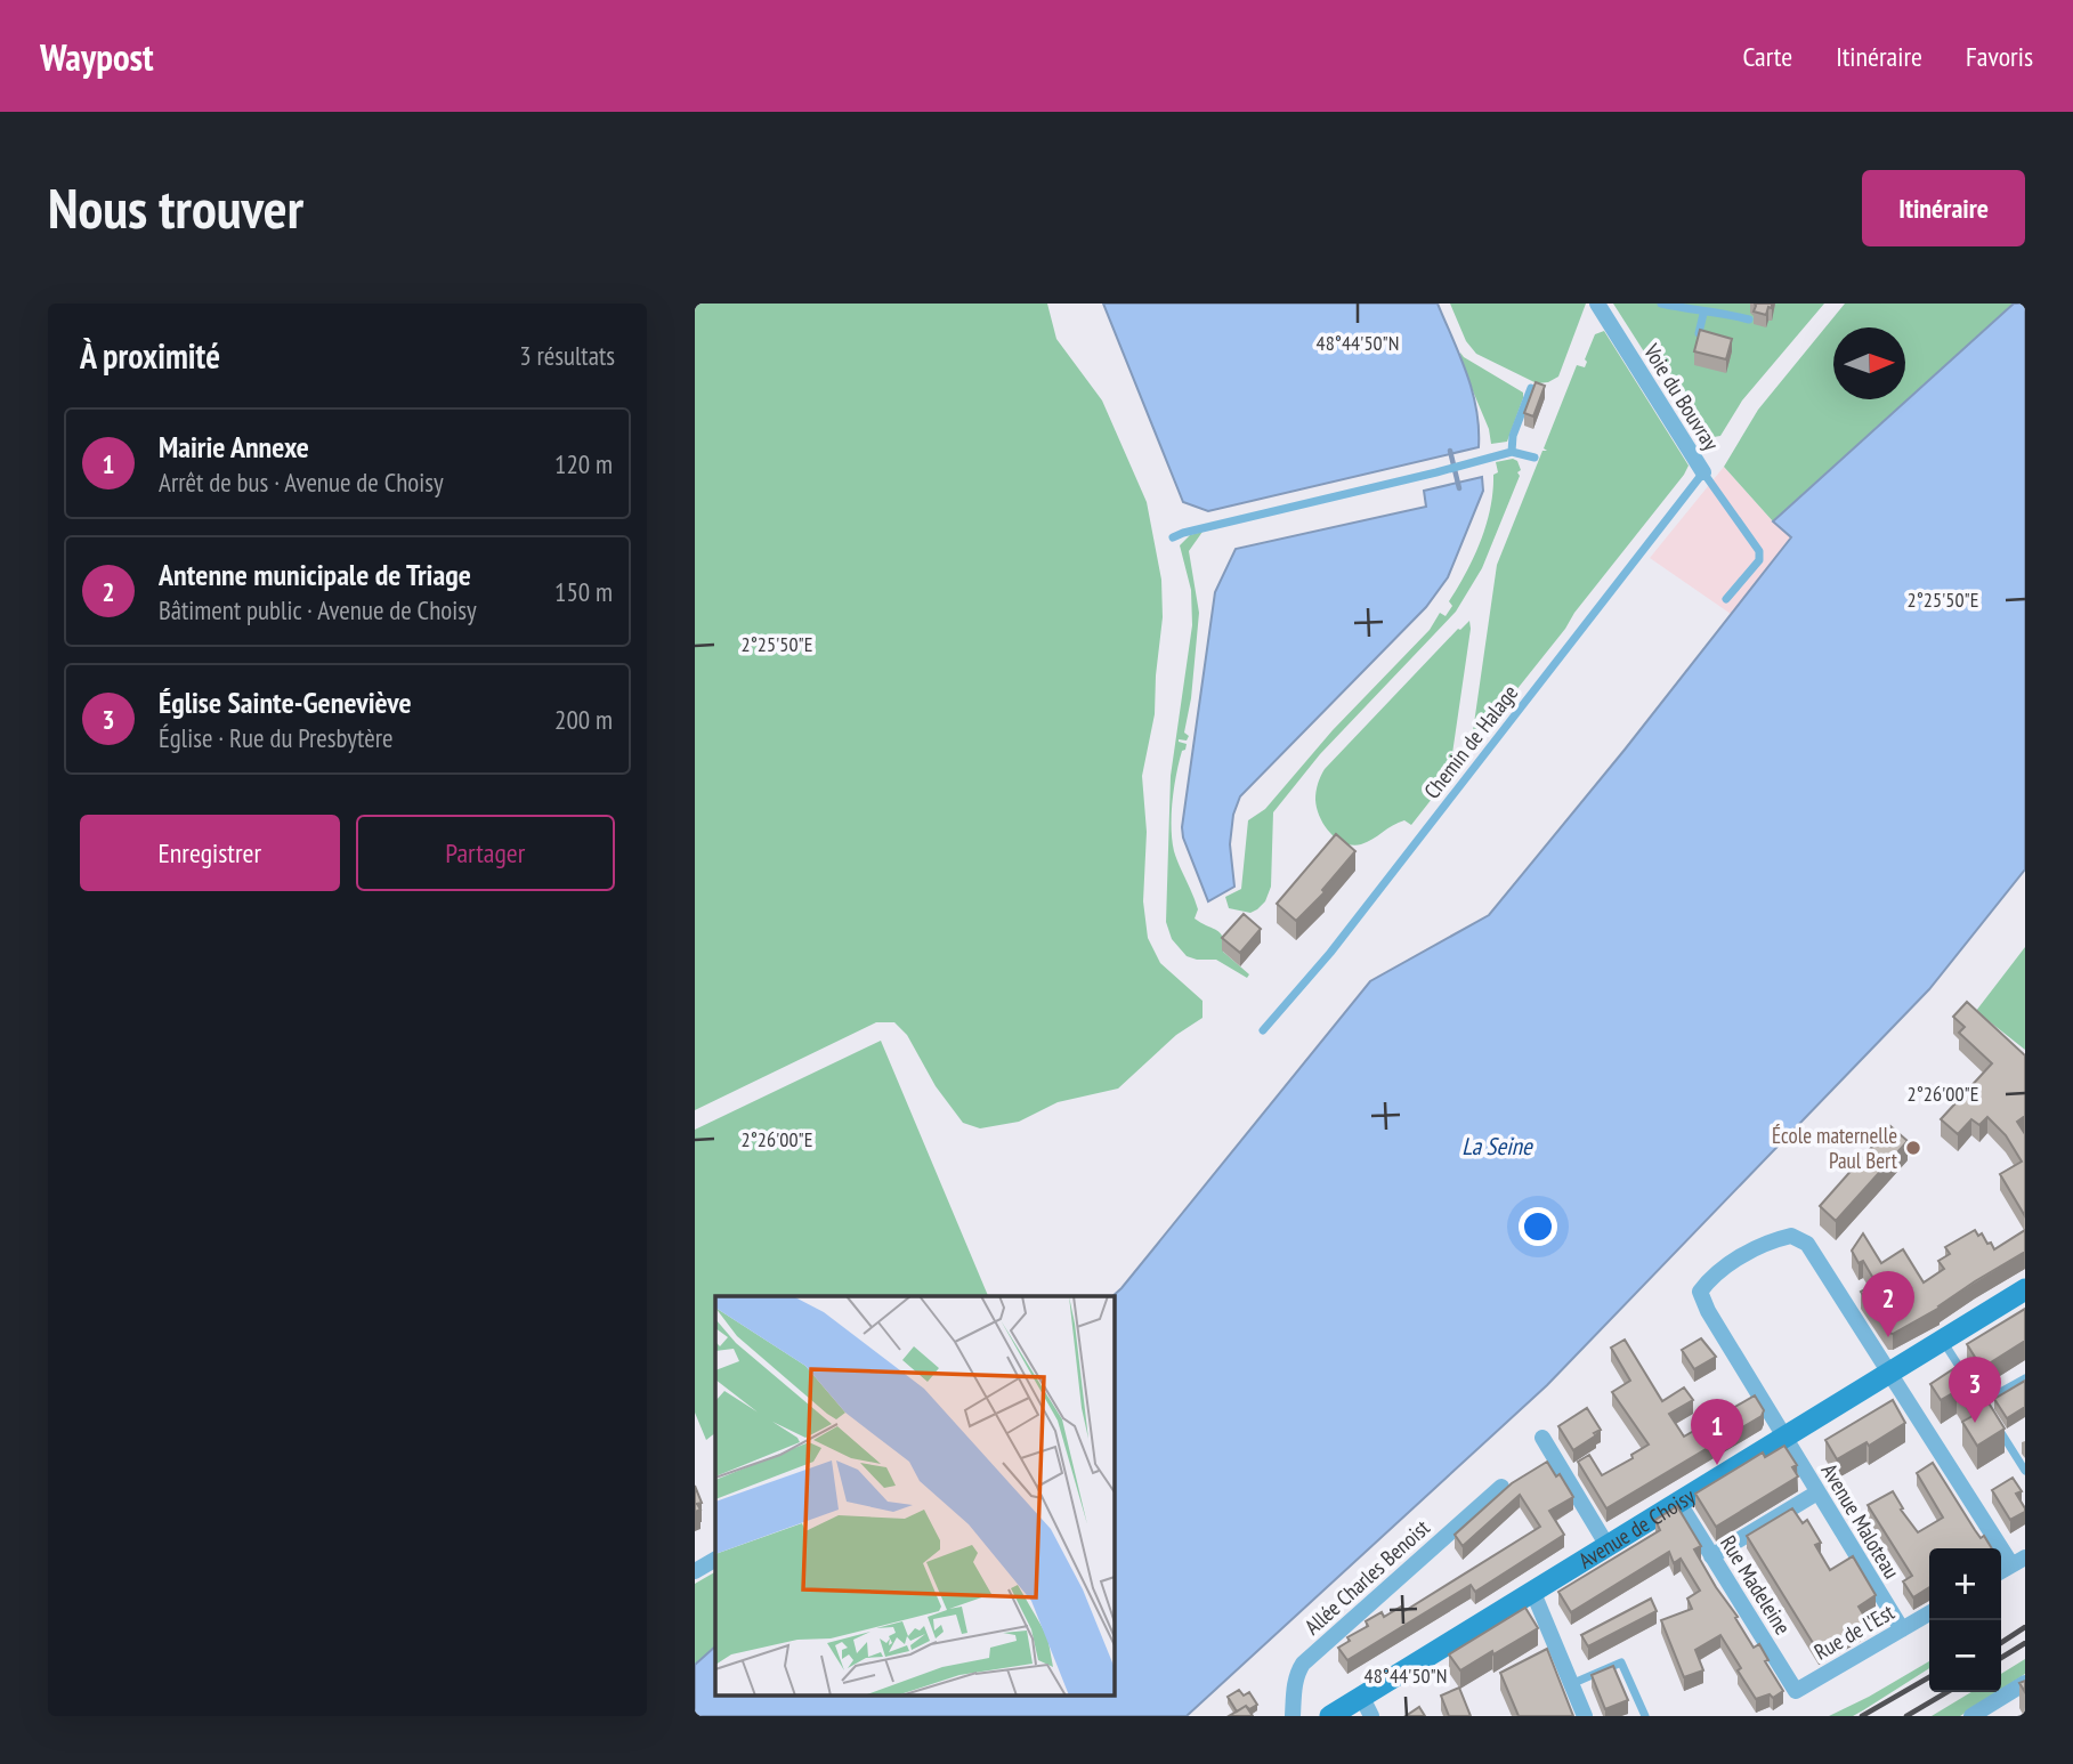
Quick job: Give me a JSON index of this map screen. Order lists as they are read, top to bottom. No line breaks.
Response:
{"streets":{"main road":["Avenue de Choisy"],"street":["Voie du Bouvray","Avenue Maloteau","Allée Charles Benoist","Rue Madeleine","Rue de l'Est"],"lane":["Chemin de Halage"]},"crossings":[["Voie du Bouvray","Chemin de Halage"],["Avenue Maloteau","Avenue de Choisy"],["Avenue Maloteau","Rue de l'Est"],["Avenue de Choisy","Rue Madeleine"],["Rue Madeleine","Rue de l'Est"]],"water":["La Seine"],"places":["École maternelle Paul Bert"],"north":"right","page":{"header":"Waypost","nav":["Carte","Itinéraire","Favoris"],"buttons":["Itinéraire",["Enregistrer","Partager"]],"title":"Nous trouver","heading":["À proximité","3 résultats"],"list":[{"mark":"1","name":"Mairie Annexe","note":"Arrêt de bus · Avenue de Choisy","value":"120 m"},{"mark":"2","name":"Antenne municipale de Triage","note":"Bâtiment public · Avenue de Choisy","value":"150 m"},{"mark":"3","name":"Église Sainte-Geneviève","note":"Église · Rue du Presbytère","value":"200 m"}],"pins":["2","3","1"],"map_buttons":["+","−"]},"coordinates":["48°44'50\"N","2°25'50\"E","2°26'00\"E"]}
